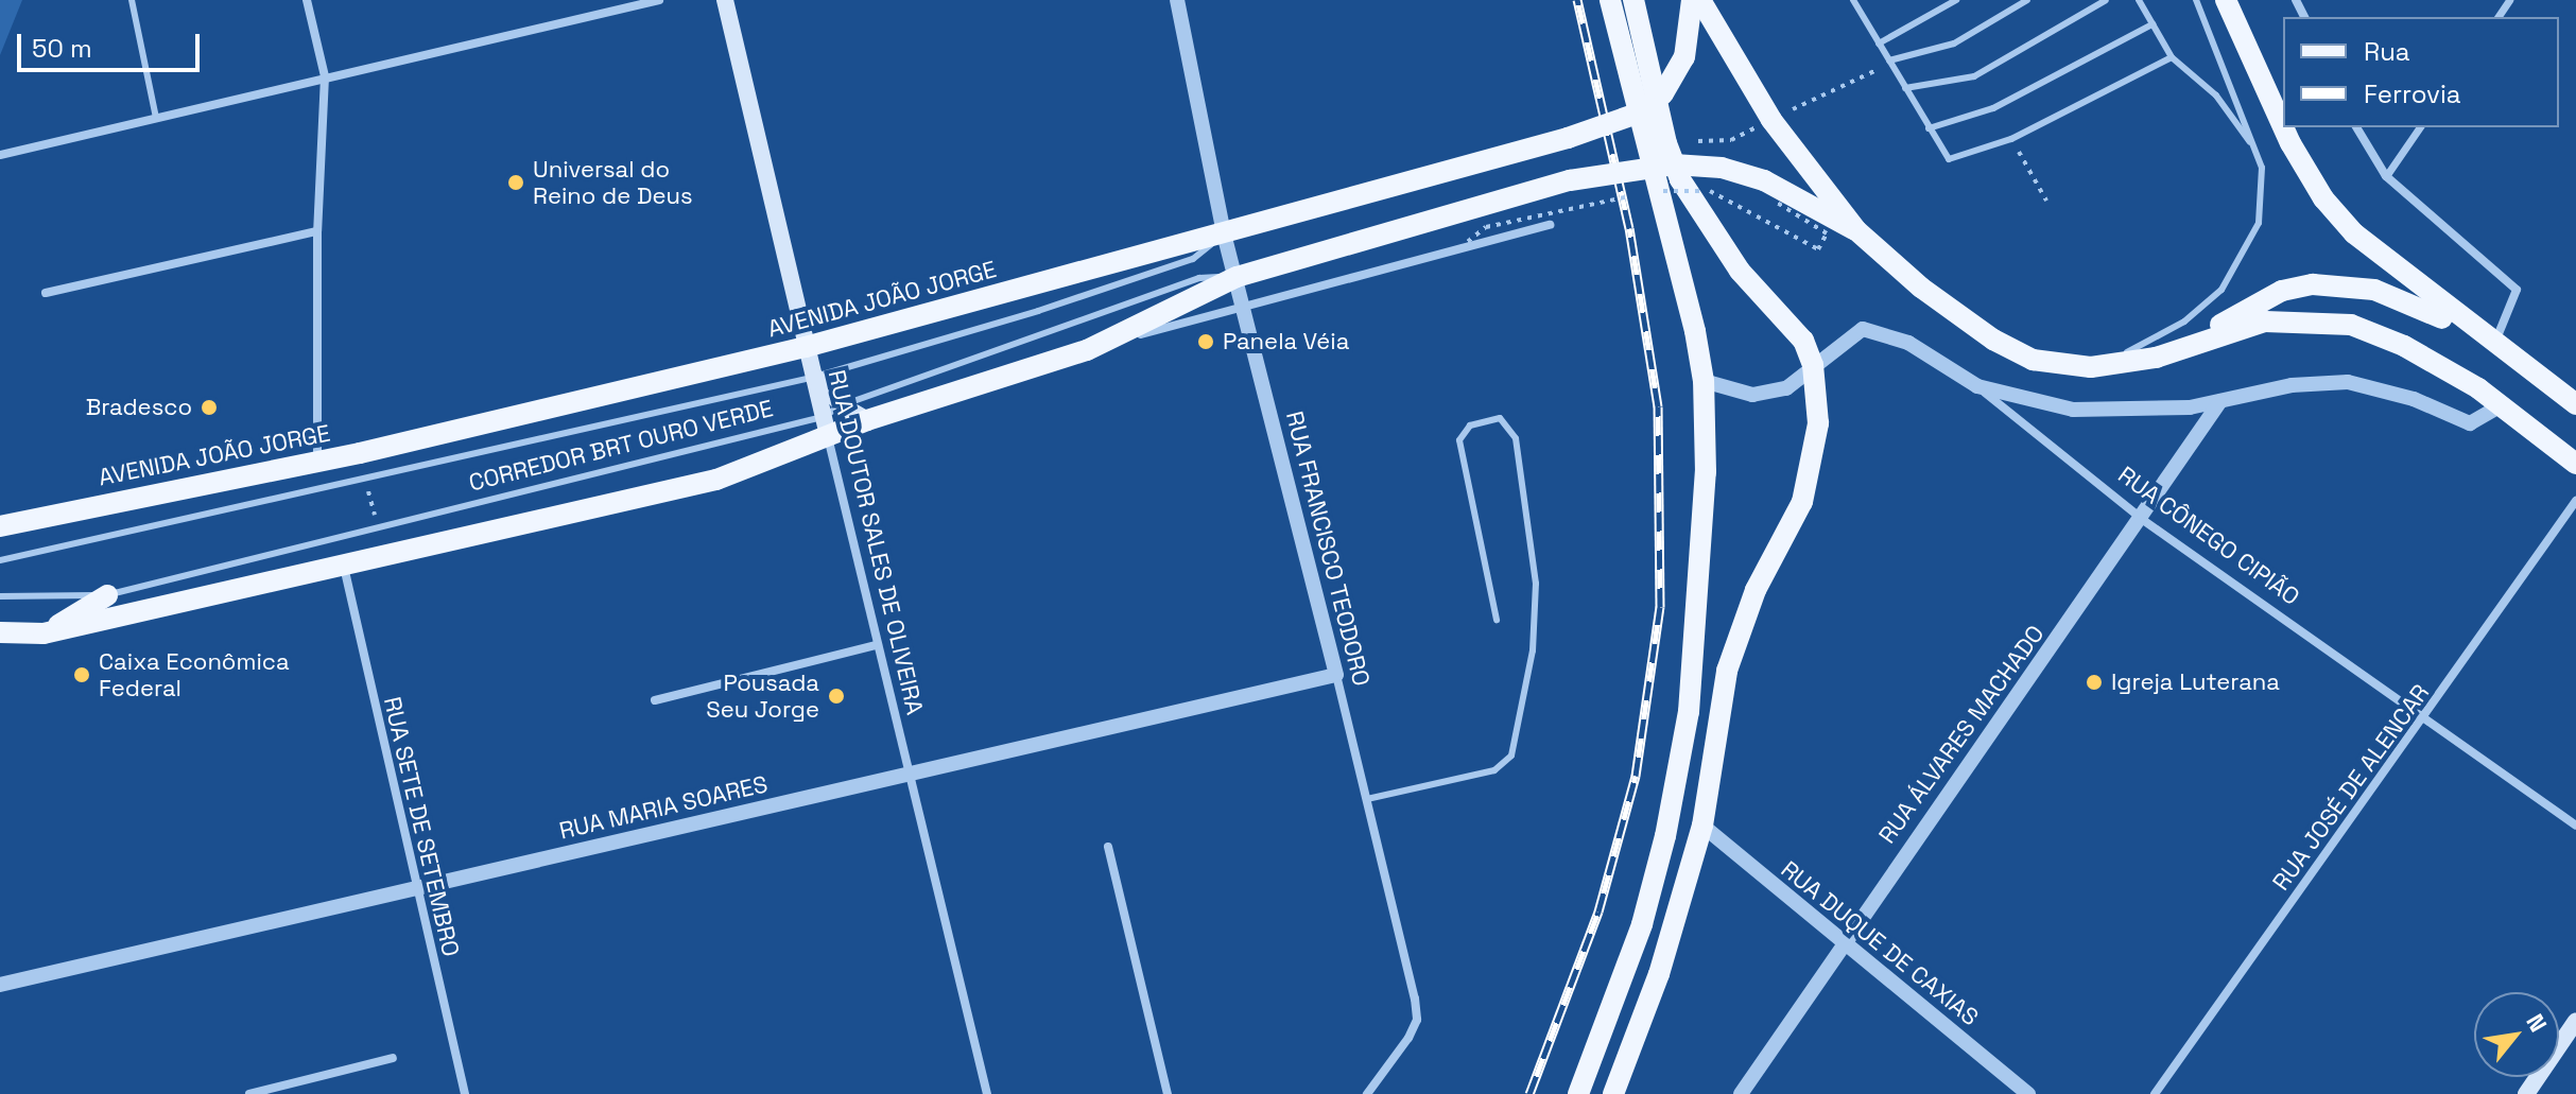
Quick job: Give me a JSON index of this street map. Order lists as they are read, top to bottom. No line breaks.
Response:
{"streets":{"main road":["AVENIDA JOÃO JORGE","RUA DOUTOR SALES DE OLIVEIRA"],"street":["RUA CÔNEGO CIPIÃO","RUA FRANCISCO TEODORO","RUA ÁLVARES MACHADO","RUA JOSÉ DE ALENCAR","RUA MARIA SOARES","RUA SETE DE SETEMBRO","RUA DUQUE DE CAXIAS"],"lane":["CORREDOR BRT OURO VERDE"]},"crossings":[["AVENIDA JOÃO JORGE","CORREDOR BRT OURO VERDE"],["AVENIDA JOÃO JORGE","RUA DOUTOR SALES DE OLIVEIRA"],["AVENIDA JOÃO JORGE","RUA FRANCISCO TEODORO"],["CORREDOR BRT OURO VERDE","RUA DOUTOR SALES DE OLIVEIRA"],["CORREDOR BRT OURO VERDE","RUA FRANCISCO TEODORO"],["RUA CÔNEGO CIPIÃO","RUA ÁLVARES MACHADO"],["RUA CÔNEGO CIPIÃO","RUA JOSÉ DE ALENCAR"],["RUA DOUTOR SALES DE OLIVEIRA","RUA MARIA SOARES"],["RUA FRANCISCO TEODORO","RUA MARIA SOARES"],["RUA ÁLVARES MACHADO","RUA DUQUE DE CAXIAS"],["RUA MARIA SOARES","RUA SETE DE SETEMBRO"]],"places":["Universal do Reino de Deus","Panela Véia","Bradesco","Caixa Econômica Federal","Igreja Luterana","Pousada Seu Jorge"],"legend":["Rua","Ferrovia"],"scale_bar":"50 m","north":"top right"}
